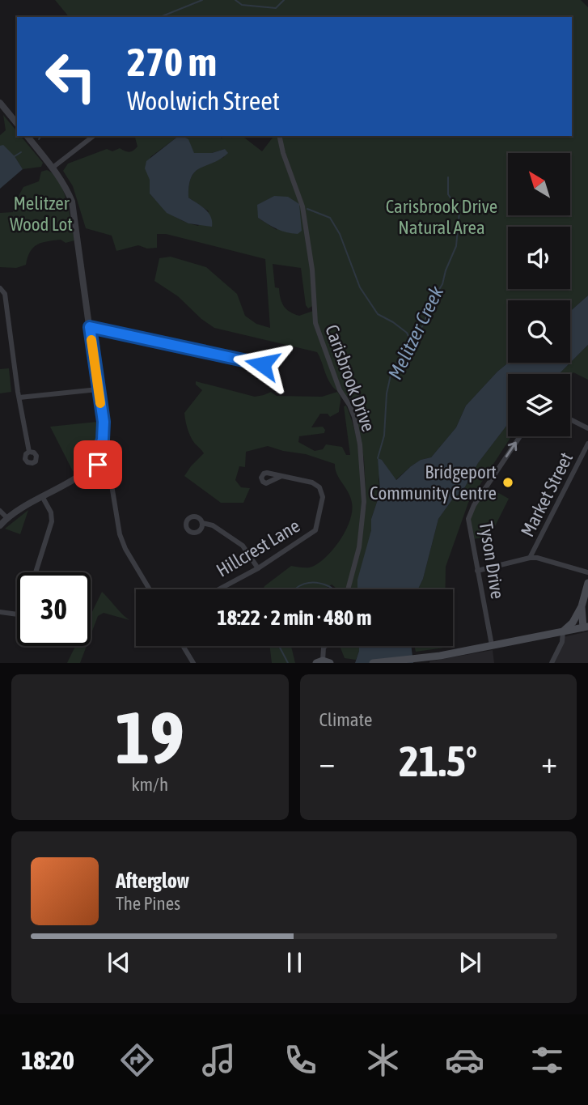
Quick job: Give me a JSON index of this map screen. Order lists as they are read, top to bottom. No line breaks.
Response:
{"streets":{"street":["Carisbrook Drive","Market Street","Hillcrest Lane","Tyson Drive"]},"one_way":["Tyson Drive"],"water":["Melitzer Creek"],"parks":["Melitzer Wood Lot","Carisbrook Drive Natural Area"],"places":["Bridgeport Community Centre"],"north":"top left","page":{"turn":["270 m","Woolwich Street"],"limit":"30","trip":"18:22 · 2 min · 480 m","tile":[["19","km/h"],"Climate"],"heat":["−","21.5°","+"],"song":["Afterglow","The Pines"],"tabs":"18:20"}}
